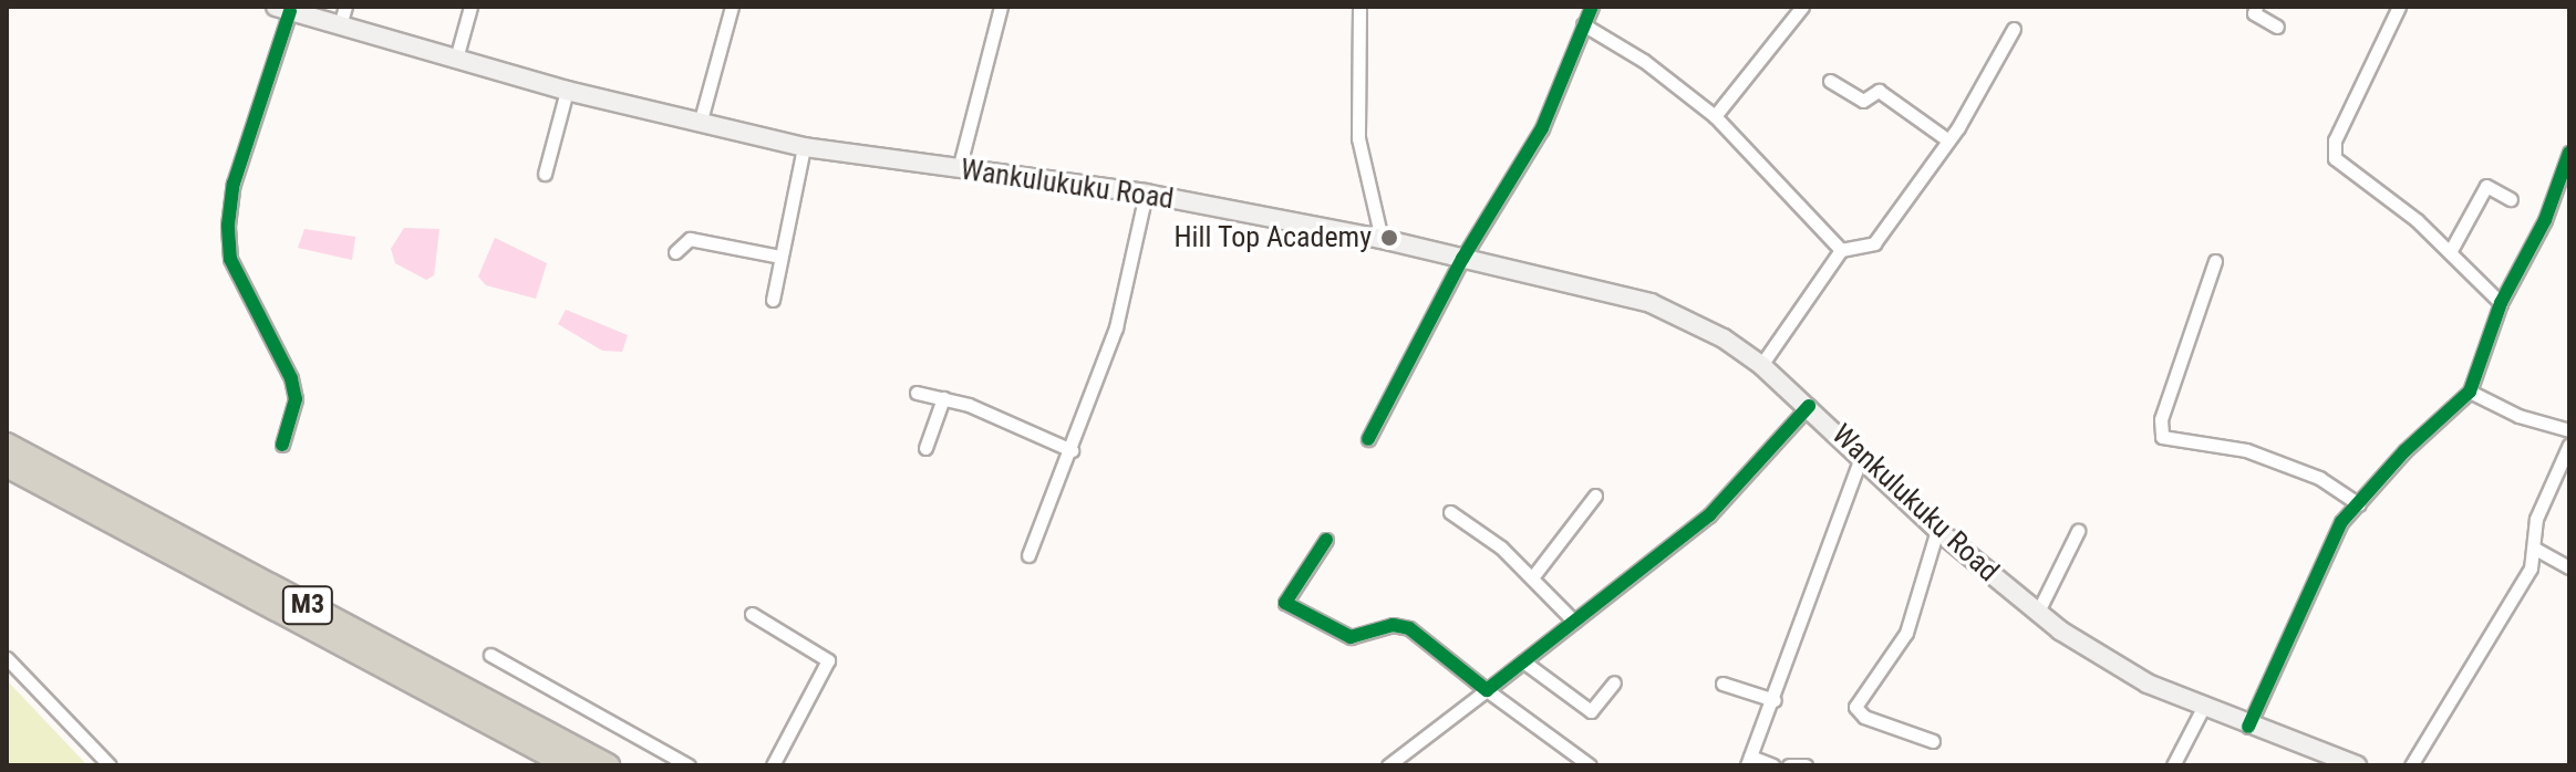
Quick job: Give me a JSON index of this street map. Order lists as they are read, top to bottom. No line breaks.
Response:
{"streets":{"highway":["M3"],"main road":["Wankulukuku Road"]},"places":["Hill Top Academy"]}
